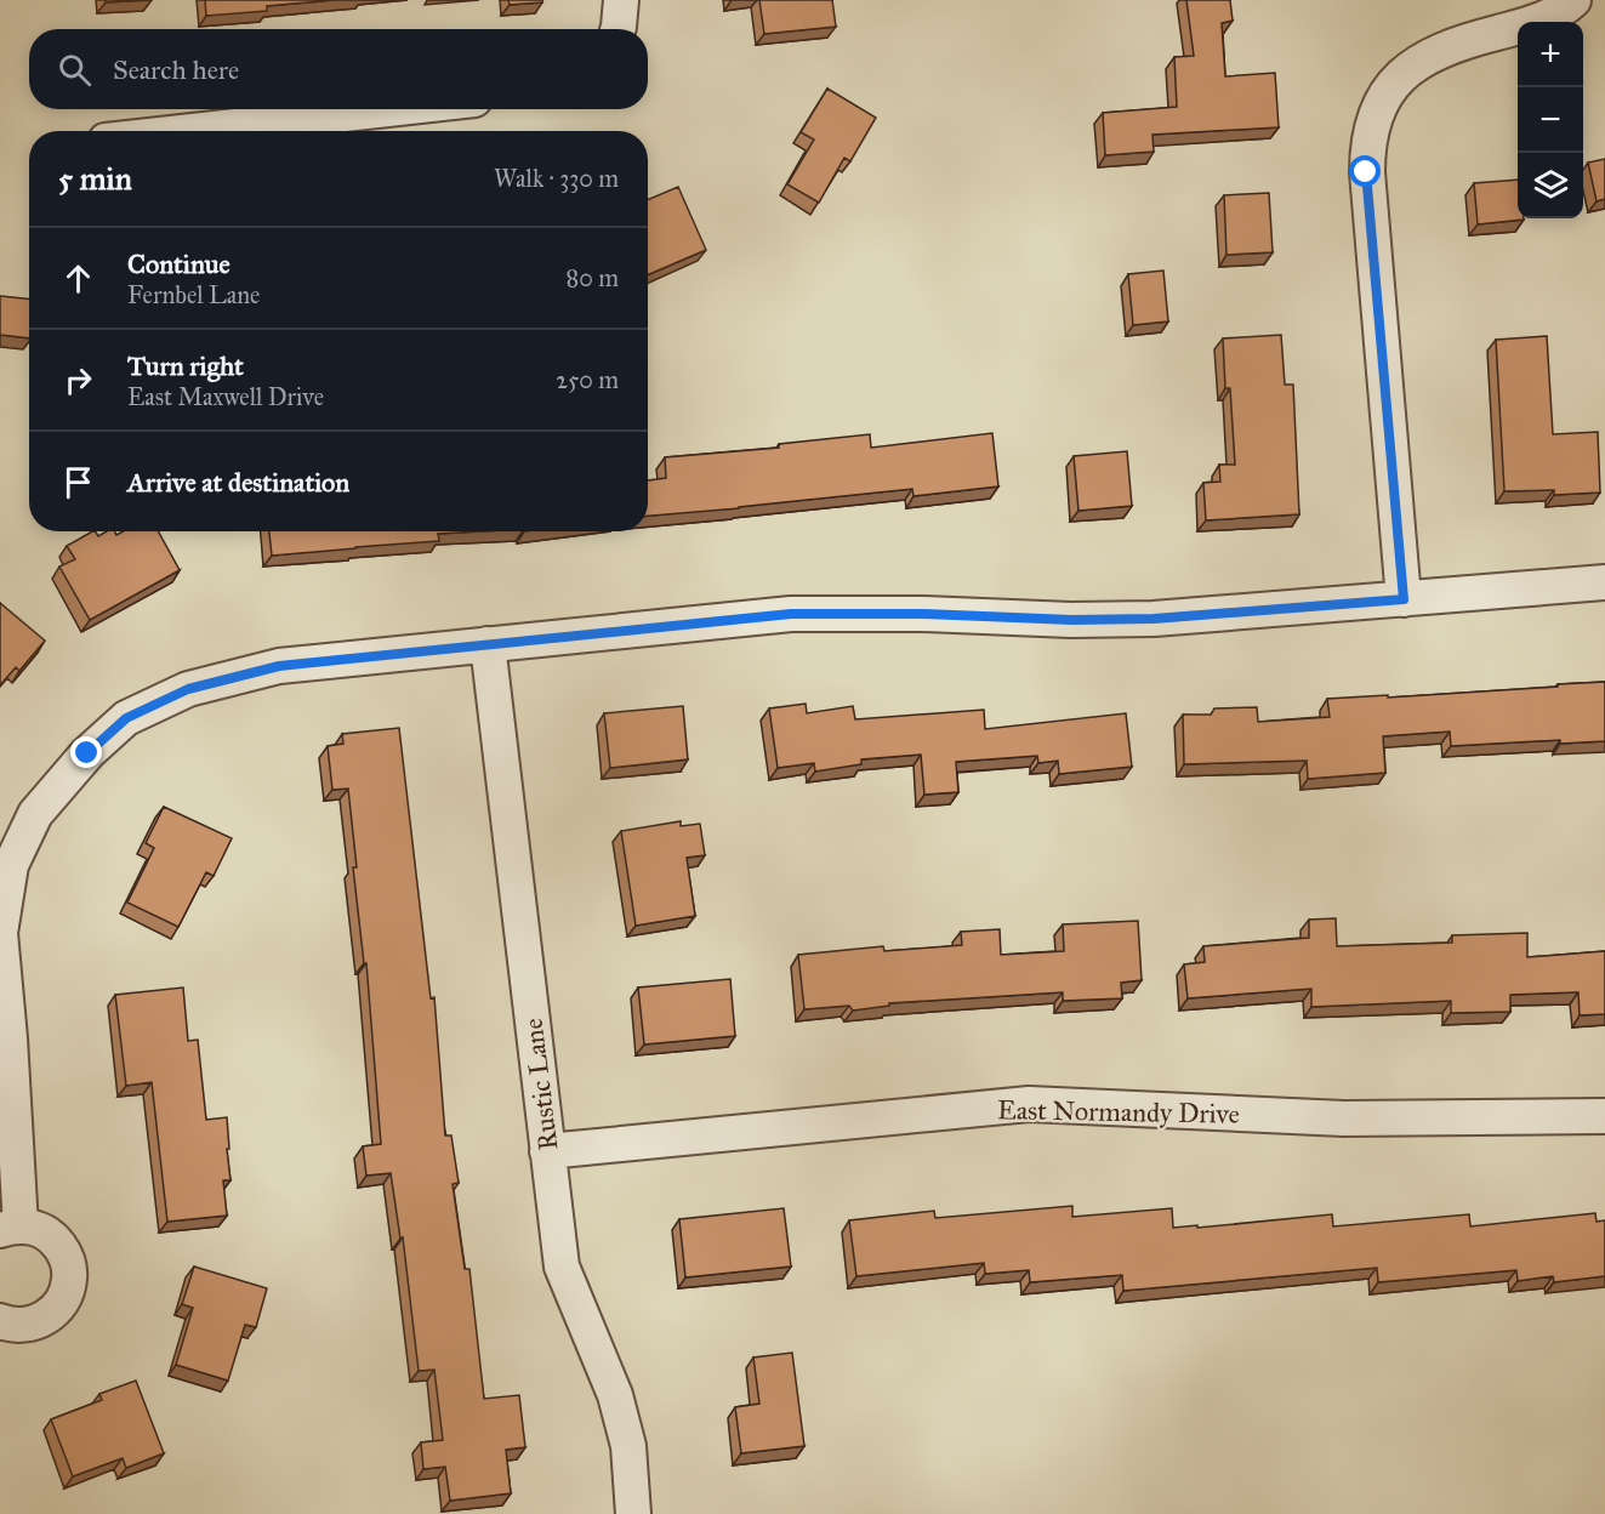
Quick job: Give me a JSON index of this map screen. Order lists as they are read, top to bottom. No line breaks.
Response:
{"streets":{"street":["Rustic Lane","East Normandy Drive"]},"crossings":[["Rustic Lane","East Normandy Drive"]],"page":{"map_buttons":["+","−"],"search":"Search here","heading":["5 min","Walk · 330 m"],"list":[["Continue","Fernbel Lane","80 m"],["Turn right","East Maxwell Drive","250 m"],"Arrive at destination"]}}
